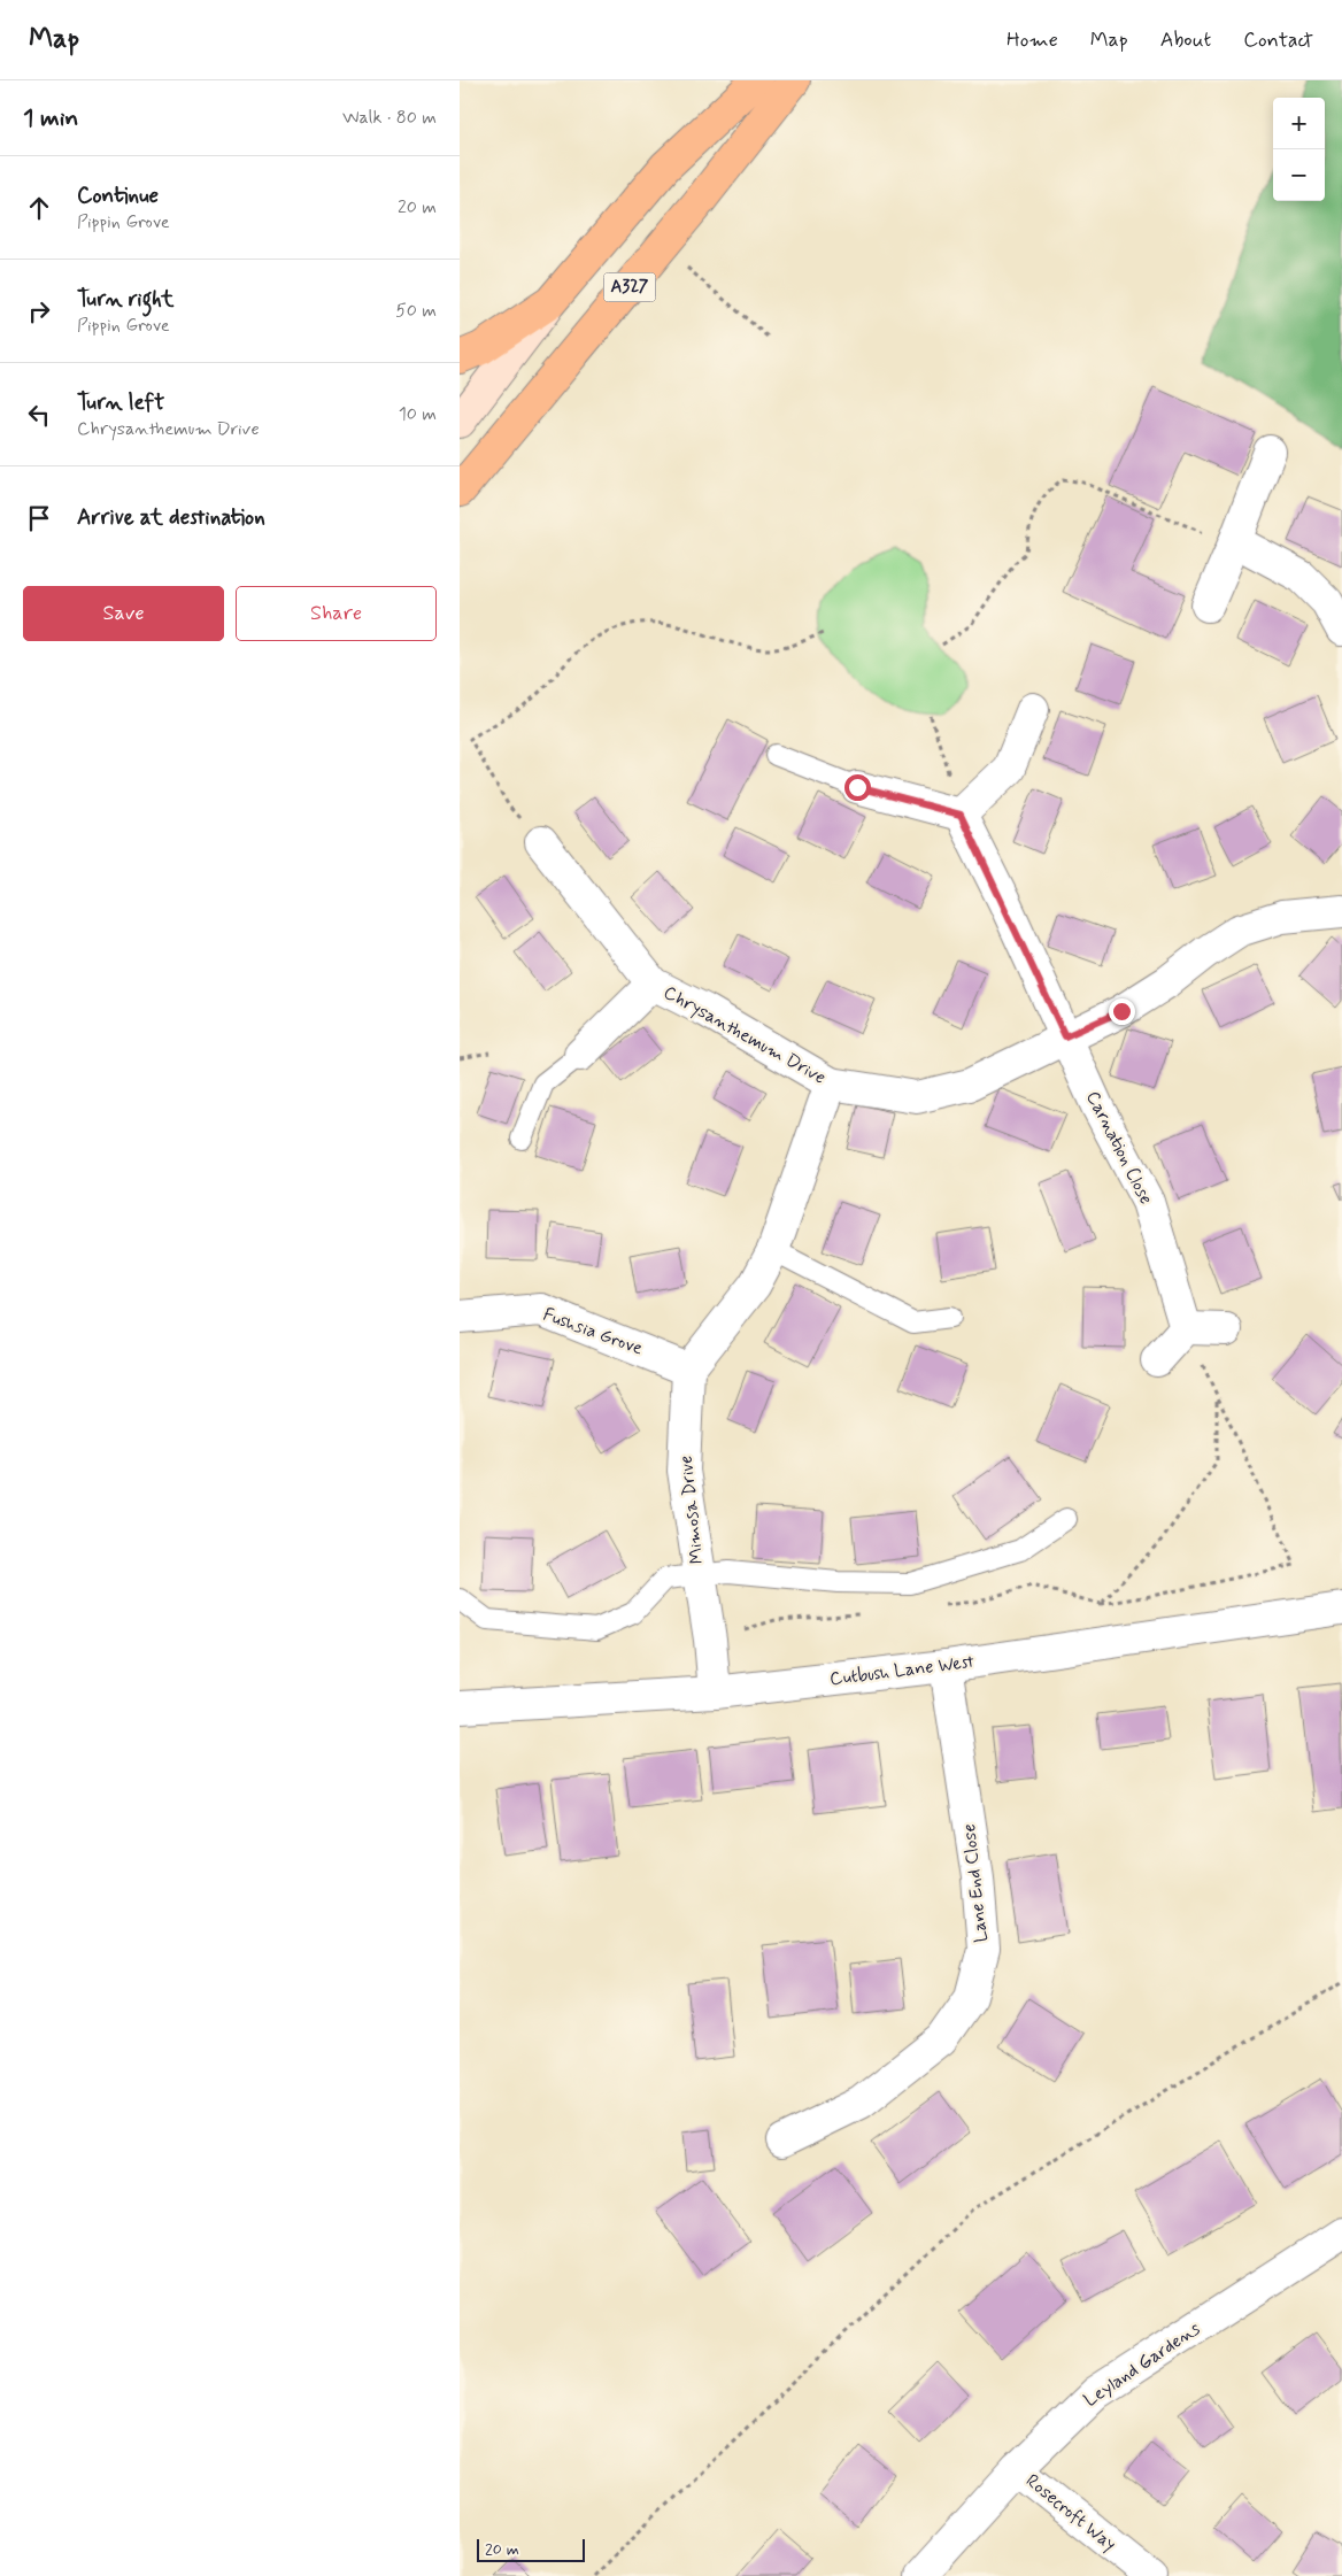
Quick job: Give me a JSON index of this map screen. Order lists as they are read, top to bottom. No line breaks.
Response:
{"streets":{"main road":["A327"],"street":["Chrysanthemum Drive","Carnation Close","Fushsia Grove","Mimosa Drive","Cutbush Lane West","Lane End Close","Leyland Gardens","Rosecroft Way"]},"crossings":[["Chrysanthemum Drive","Carnation Close"],["Fushsia Grove","Mimosa Drive"],["Mimosa Drive","Cutbush Lane West"],["Cutbush Lane West","Lane End Close"],["Leyland Gardens","Rosecroft Way"]],"scale_bar":"20 m","page":{"header":"Map","nav":["Home","Map","About","Contact"],"heading":["1 min","Walk · 80 m"],"map_buttons":["+","−"],"list":[["Continue","Pippin Grove","20 m"],["Turn right","Pippin Grove","50 m"],["Turn left","Chrysanthemum Drive","10 m"],"Arrive at destination"],"buttons":["Save","Share"],"scale":"20 m"}}
